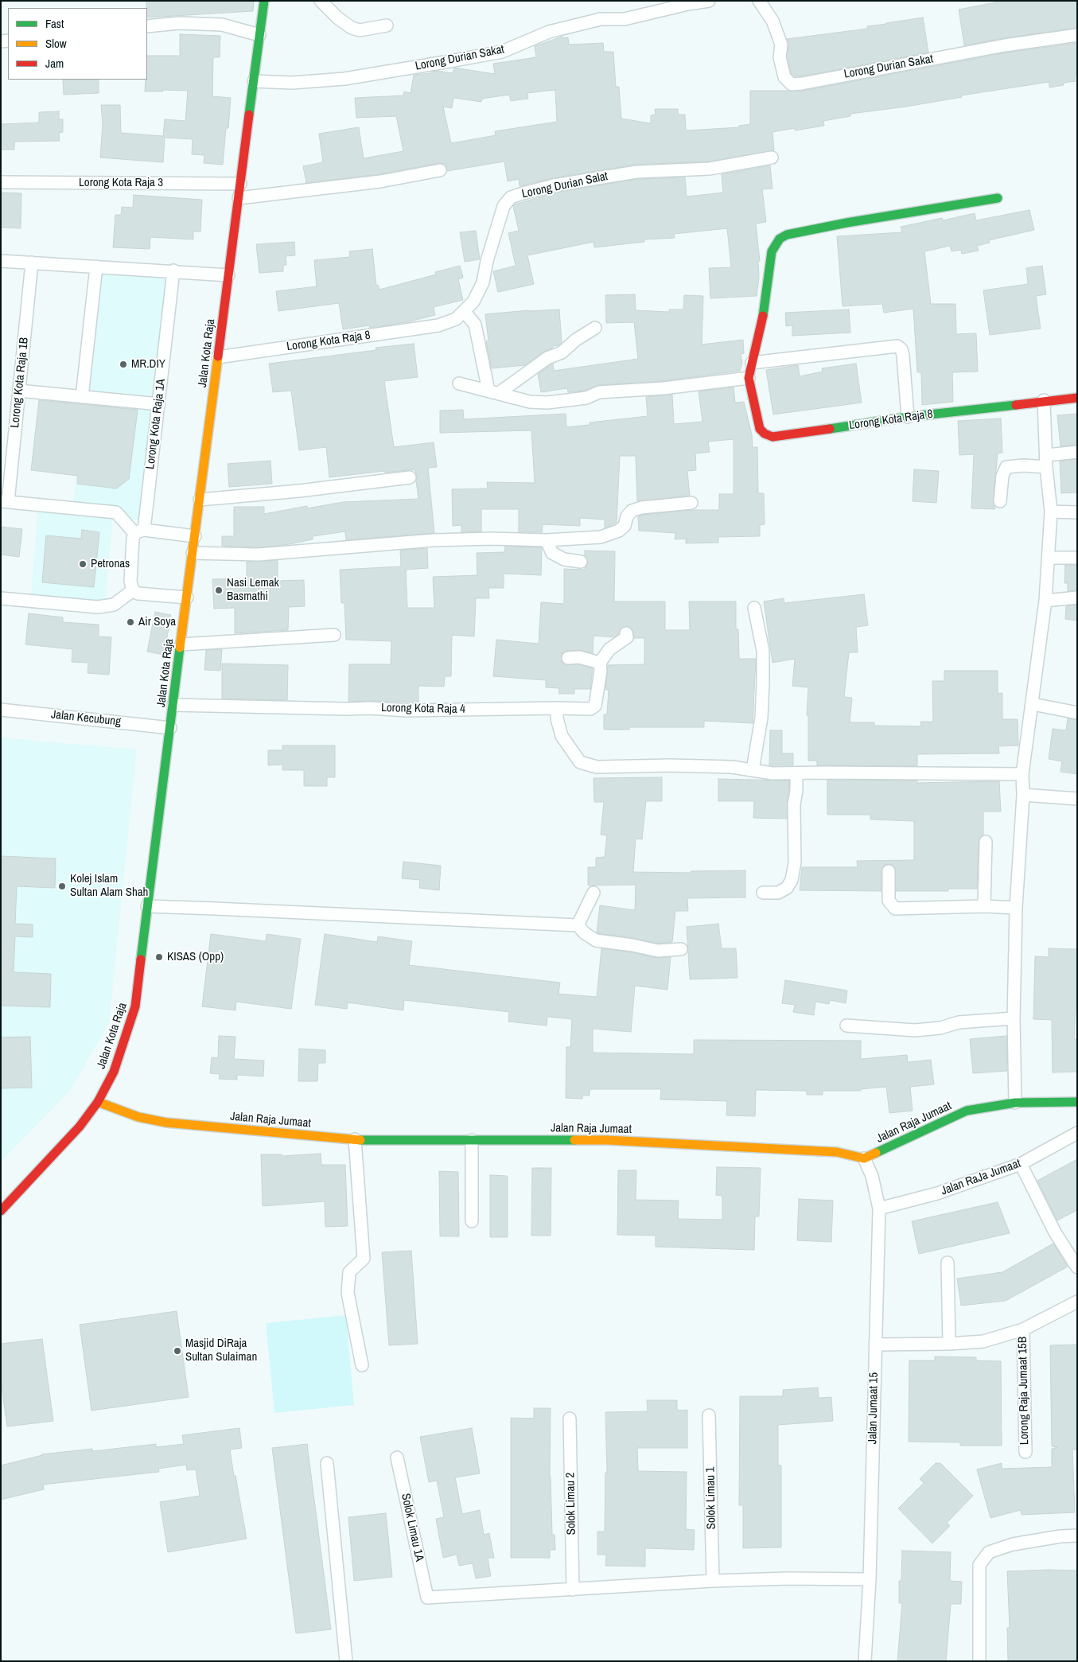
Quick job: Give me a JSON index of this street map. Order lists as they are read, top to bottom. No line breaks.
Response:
{"streets":{"street":["Lorong Durian Sakat","Lorong Kota Raja 3","Lorong Durian Salat","Lorong Kota Raja 8","Jalan Kota Raja","Lorong Kota Raja 1B","Lorong Kota Raja 1A","Lorong Kota Raja 4","Jalan Kecubung","Jalan Raja Jumaat","Jalan RaJa Jumaat","Lorong Raja Jumaat 15B","Jalan Jumaat 15","Solok Limau 1","Solok Limau 2","Solok Limau 1A"]},"crossings":[["Lorong Durian Sakat","Jalan Kota Raja"],["Lorong Kota Raja 3","Jalan Kota Raja"],["Lorong Durian Salat","Lorong Kota Raja 8"],["Lorong Kota Raja 8","Jalan Kota Raja"],["Jalan Kota Raja","Lorong Kota Raja 4"],["Jalan Kota Raja","Jalan Kecubung"],["Jalan Kota Raja","Jalan Raja Jumaat"],["Jalan Raja Jumaat","Jalan Jumaat 15"],["Jalan RaJa Jumaat","Jalan Jumaat 15"],["Solok Limau 2","Solok Limau 1A"]],"places":["MR.DIY","Petronas","Nasi Lemak Basmathi","Air Soya","Kolej Islam Sultan Alam Shah","KISAS (Opp)","Masjid DiRaja Sultan Sulaiman"],"legend":["Fast","Slow","Jam"]}
